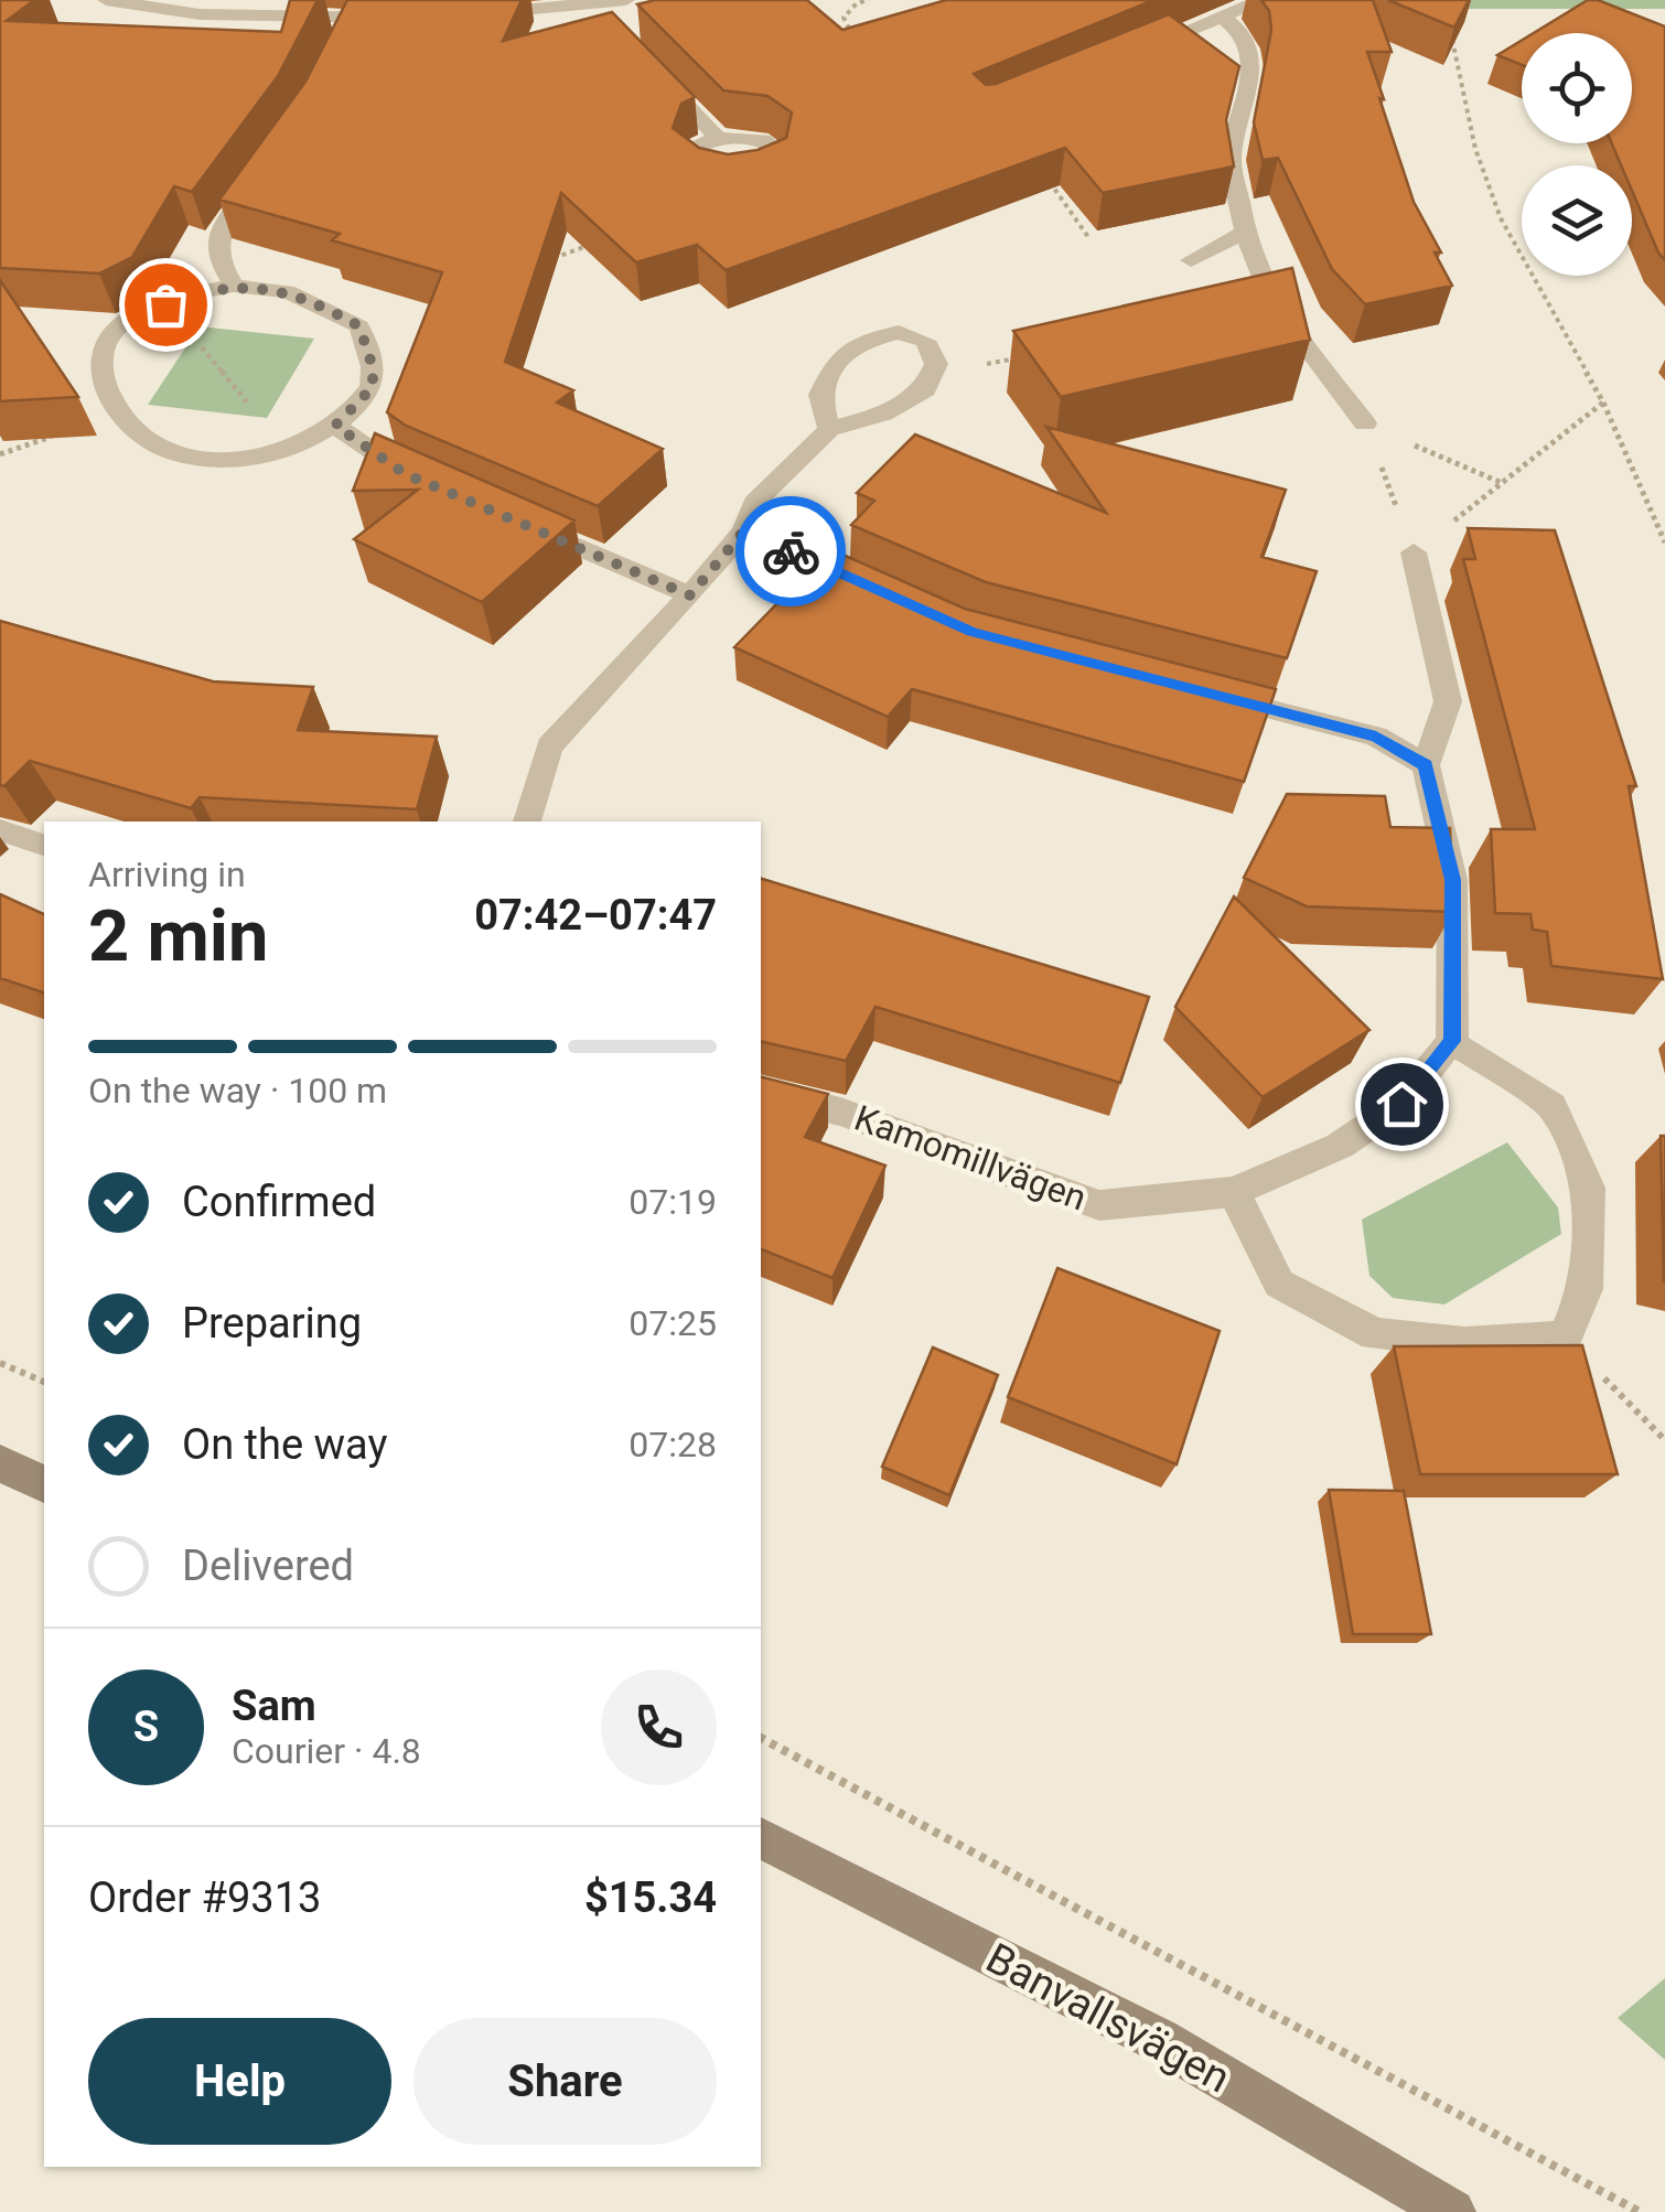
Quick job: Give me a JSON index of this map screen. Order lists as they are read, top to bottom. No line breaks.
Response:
{"streets":{"street":["Kamomillvägen","Banvallsvägen"]},"page":{"heading":["2 min","Arriving in","07:42–07:47"],"panel":["Sam","Courier · 4.8","Order #9313","$15.34"],"bar":"On the way · 100 m","list":[["Confirmed","07:19"],["Preparing","07:25"],["On the way","07:28"],"Delivered"],"round":"S","buttons":["Help","Share"]}}
